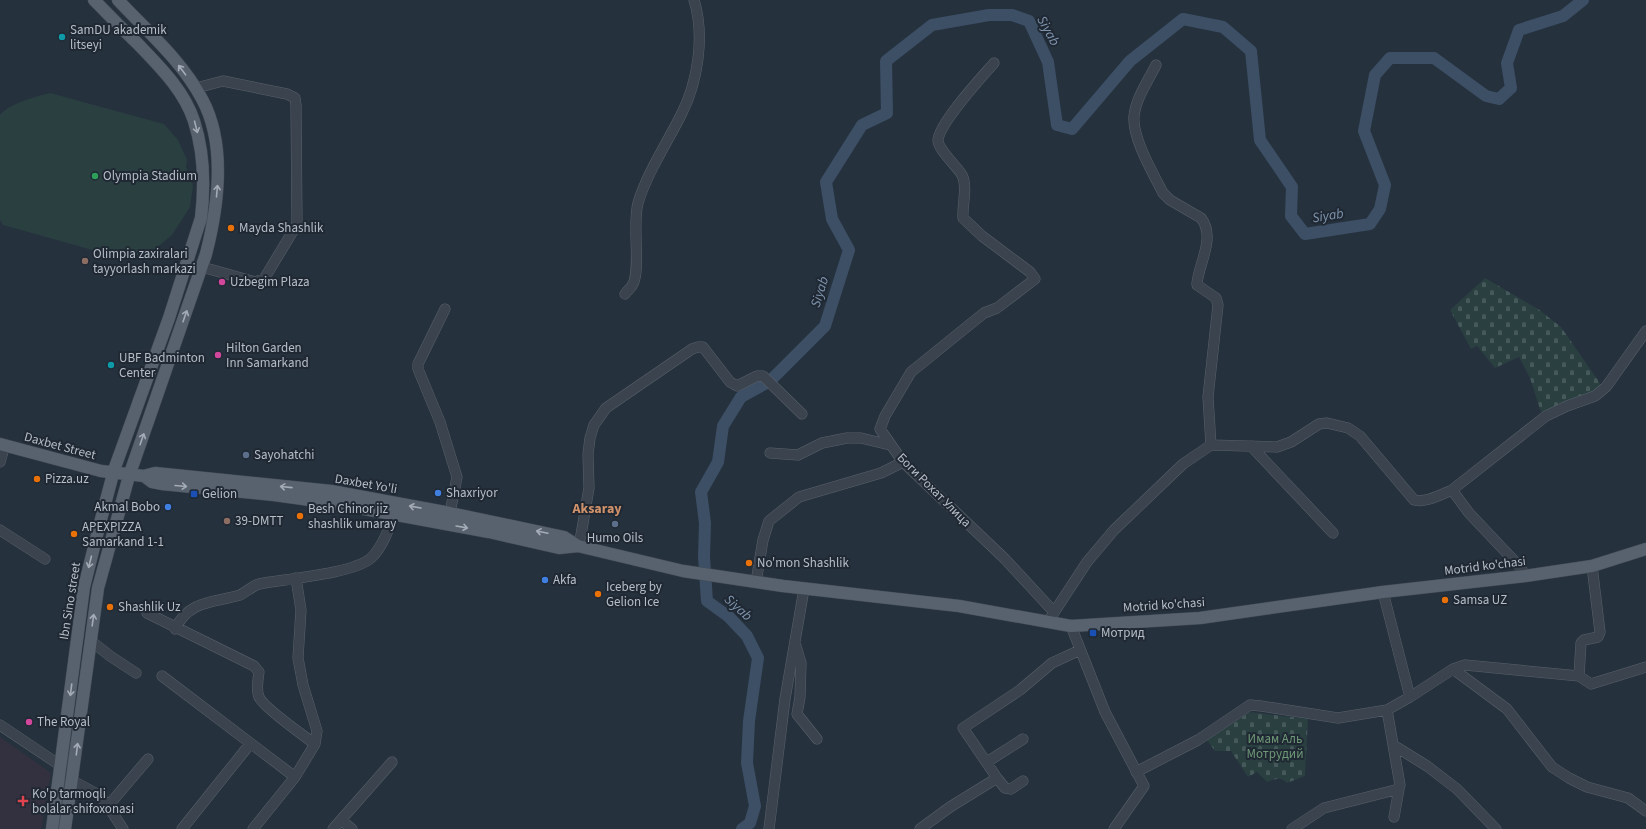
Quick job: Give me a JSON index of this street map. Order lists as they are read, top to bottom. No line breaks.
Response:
{"streets":{"main road":["Daxbet Street","Daxbet Yo'li","Motrid ko'chasi","Ibn Sino street"],"street":["Боги Рохат Улица"]},"crossings":[["Daxbet Street","Daxbet Yo'li"],["Daxbet Street","Ibn Sino street"],["Daxbet Yo'li","Motrid ko'chasi"],["Daxbet Yo'li","Ibn Sino street"],["Боги Рохат Улица","Motrid ko'chasi"]],"districts":["Aksaray"],"water":["Siyab"],"parks":["Имам Аль Мотрудий"],"places":{"other":["SamDU akademik litseyi","Olympia Stadium","Mayda Shashlik","Olimpia zaxiralari tayyorlash markazi","Uzbegim Plaza","Hilton Garden Inn Samarkand","UBF Badminton Center","Sayohatchi","Pizza.uz","Shaxriyor","Akmal Bobo","Besh Chinor jiz shashlik umaray","39-DMTT","Humo Oils","APEXPIZZA Samarkand 1-1","No'mon Shashlik","Akfa","Iceberg by Gelion Ice","Samsa UZ","Shashlik Uz","The Royal"],"transit":["Gelion","Мотрид"],"health":["Ko'p tarmoqli bolalar shifoxonasi"]}}
